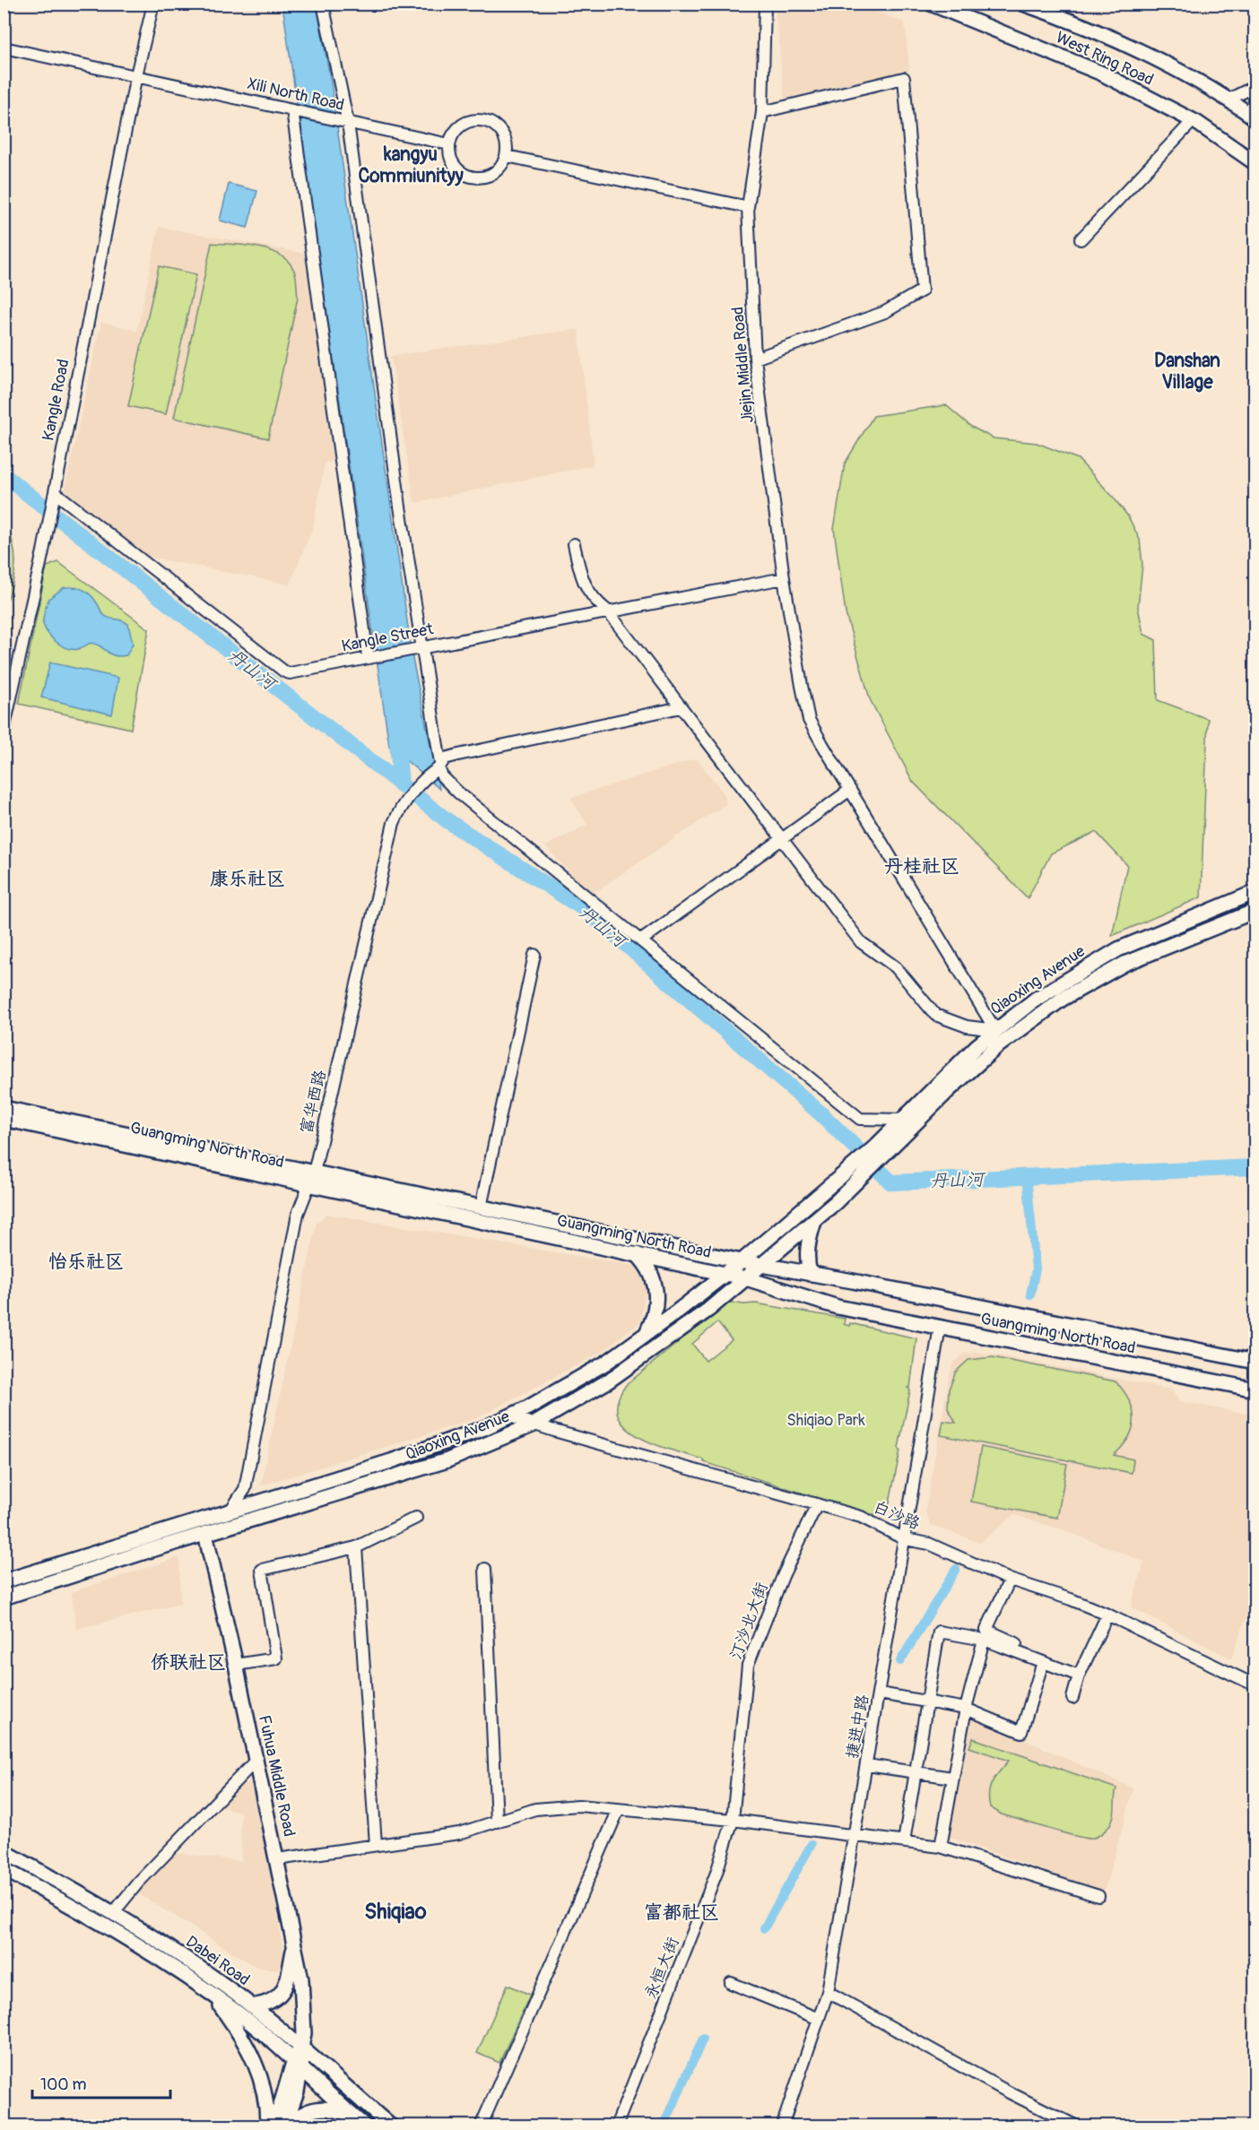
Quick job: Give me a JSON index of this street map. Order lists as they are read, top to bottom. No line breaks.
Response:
{"streets":{"main road":["West Ring Road","Qiaoxing Avenue","Guangming North Road","Fuhua Middle Road","Dabei Road"],"street":["Xili North Road","Jiejin Middle Road","Kangle Road","Kangle Street","富华西路","白沙路","汀沙北大街","捷进中路","永恒大街"]},"crossings":[["Xili North Road","Kangle Road"],["Jiejin Middle Road","Kangle Street"],["Kangle Road","Kangle Street"],["Qiaoxing Avenue","富华西路"],["Qiaoxing Avenue","Guangming North Road"],["Qiaoxing Avenue","白沙路"],["Qiaoxing Avenue","Fuhua Middle Road"],["富华西路","Guangming North Road"],["Guangming North Road","捷进中路"],["白沙路","汀沙北大街"],["白沙路","捷进中路"],["汀沙北大街","永恒大街"],["Fuhua Middle Road","Dabei Road"]],"districts":["kangyu Commiunityy","Danshan Village","丹桂社区","康乐社区","怡乐社区","侨联社区","Shiqiao","富都社区"],"water":["丹山河"],"parks":["Shiqiao Park"],"scale_bar":"100 m"}
